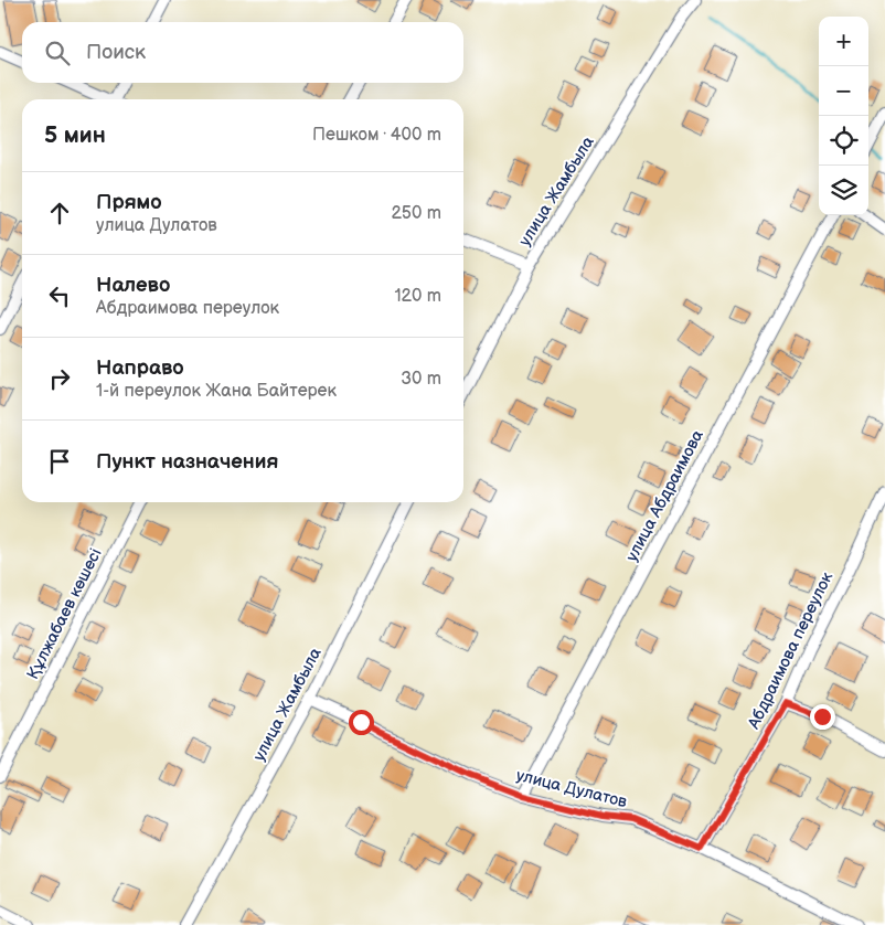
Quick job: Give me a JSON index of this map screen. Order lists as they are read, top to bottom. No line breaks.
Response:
{"streets":{"street":["улица Жамбыла","улица Абдраимова","Құлжабаев көшесі","Абдраимова переулок","улица Дулатов"]},"crossings":[["улица Жамбыла","улица Дулатов"],["улица Абдраимова","улица Дулатов"],["Абдраимова переулок","улица Дулатов"]],"page":{"map_buttons":["+","−"],"search":"Поиск","heading":["5 мин","Пешком · 400 m"],"list":[["Прямо","улица Дулатов","250 m"],["Налево","Абдраимова переулок","120 m"],["Направо","1-й переулок Жана Байтерек","30 m"],"Пункт назначения"]}}
